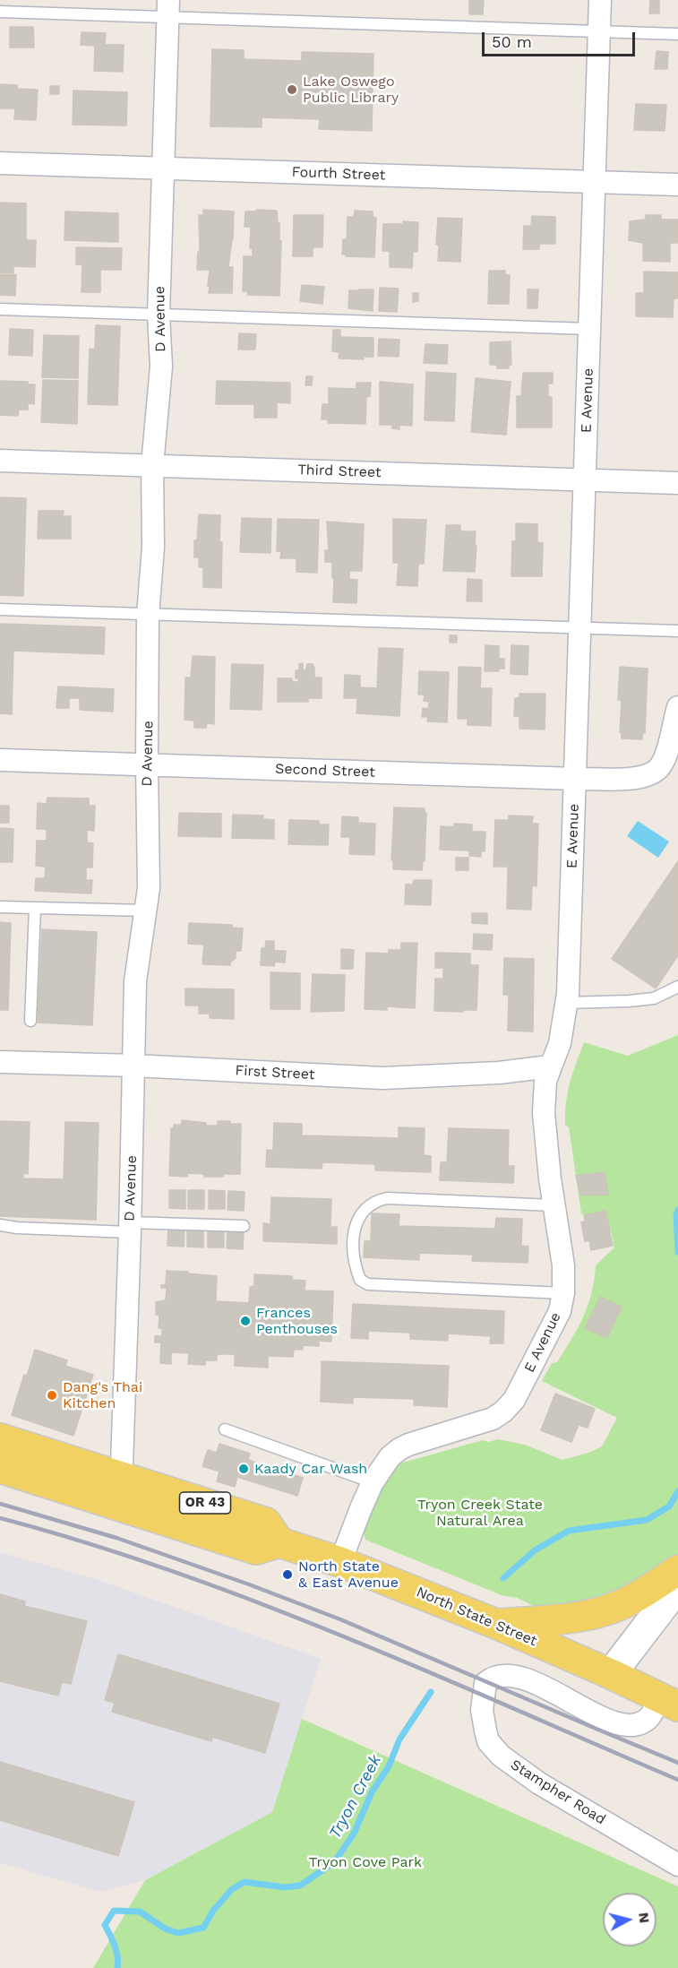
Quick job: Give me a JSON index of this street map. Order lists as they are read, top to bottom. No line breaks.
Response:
{"streets":{"main road":["OR 43","North State Street"],"street":["Fourth Street","D Avenue","E Avenue","Third Street","Second Street","First Street","Stampher Road"]},"crossings":[["Fourth Street","D Avenue"],["Fourth Street","E Avenue"],["D Avenue","Third Street"],["D Avenue","Second Street"],["D Avenue","First Street"],["D Avenue","OR 43"],["E Avenue","Third Street"],["E Avenue","Second Street"],["E Avenue","First Street"],["E Avenue","North State Street"],["OR 43","North State Street"],["North State Street","Stampher Road"]],"water":["Tryon Creek"],"parks":["Tryon Creek State Natural Area","Tryon Cove Park"],"places":["Lake Oswego Public Library","Frances Penthouses","Dang's Thai Kitchen","Kaady Car Wash","North State & East Avenue"],"scale_bar":"50 m","north":"right"}
